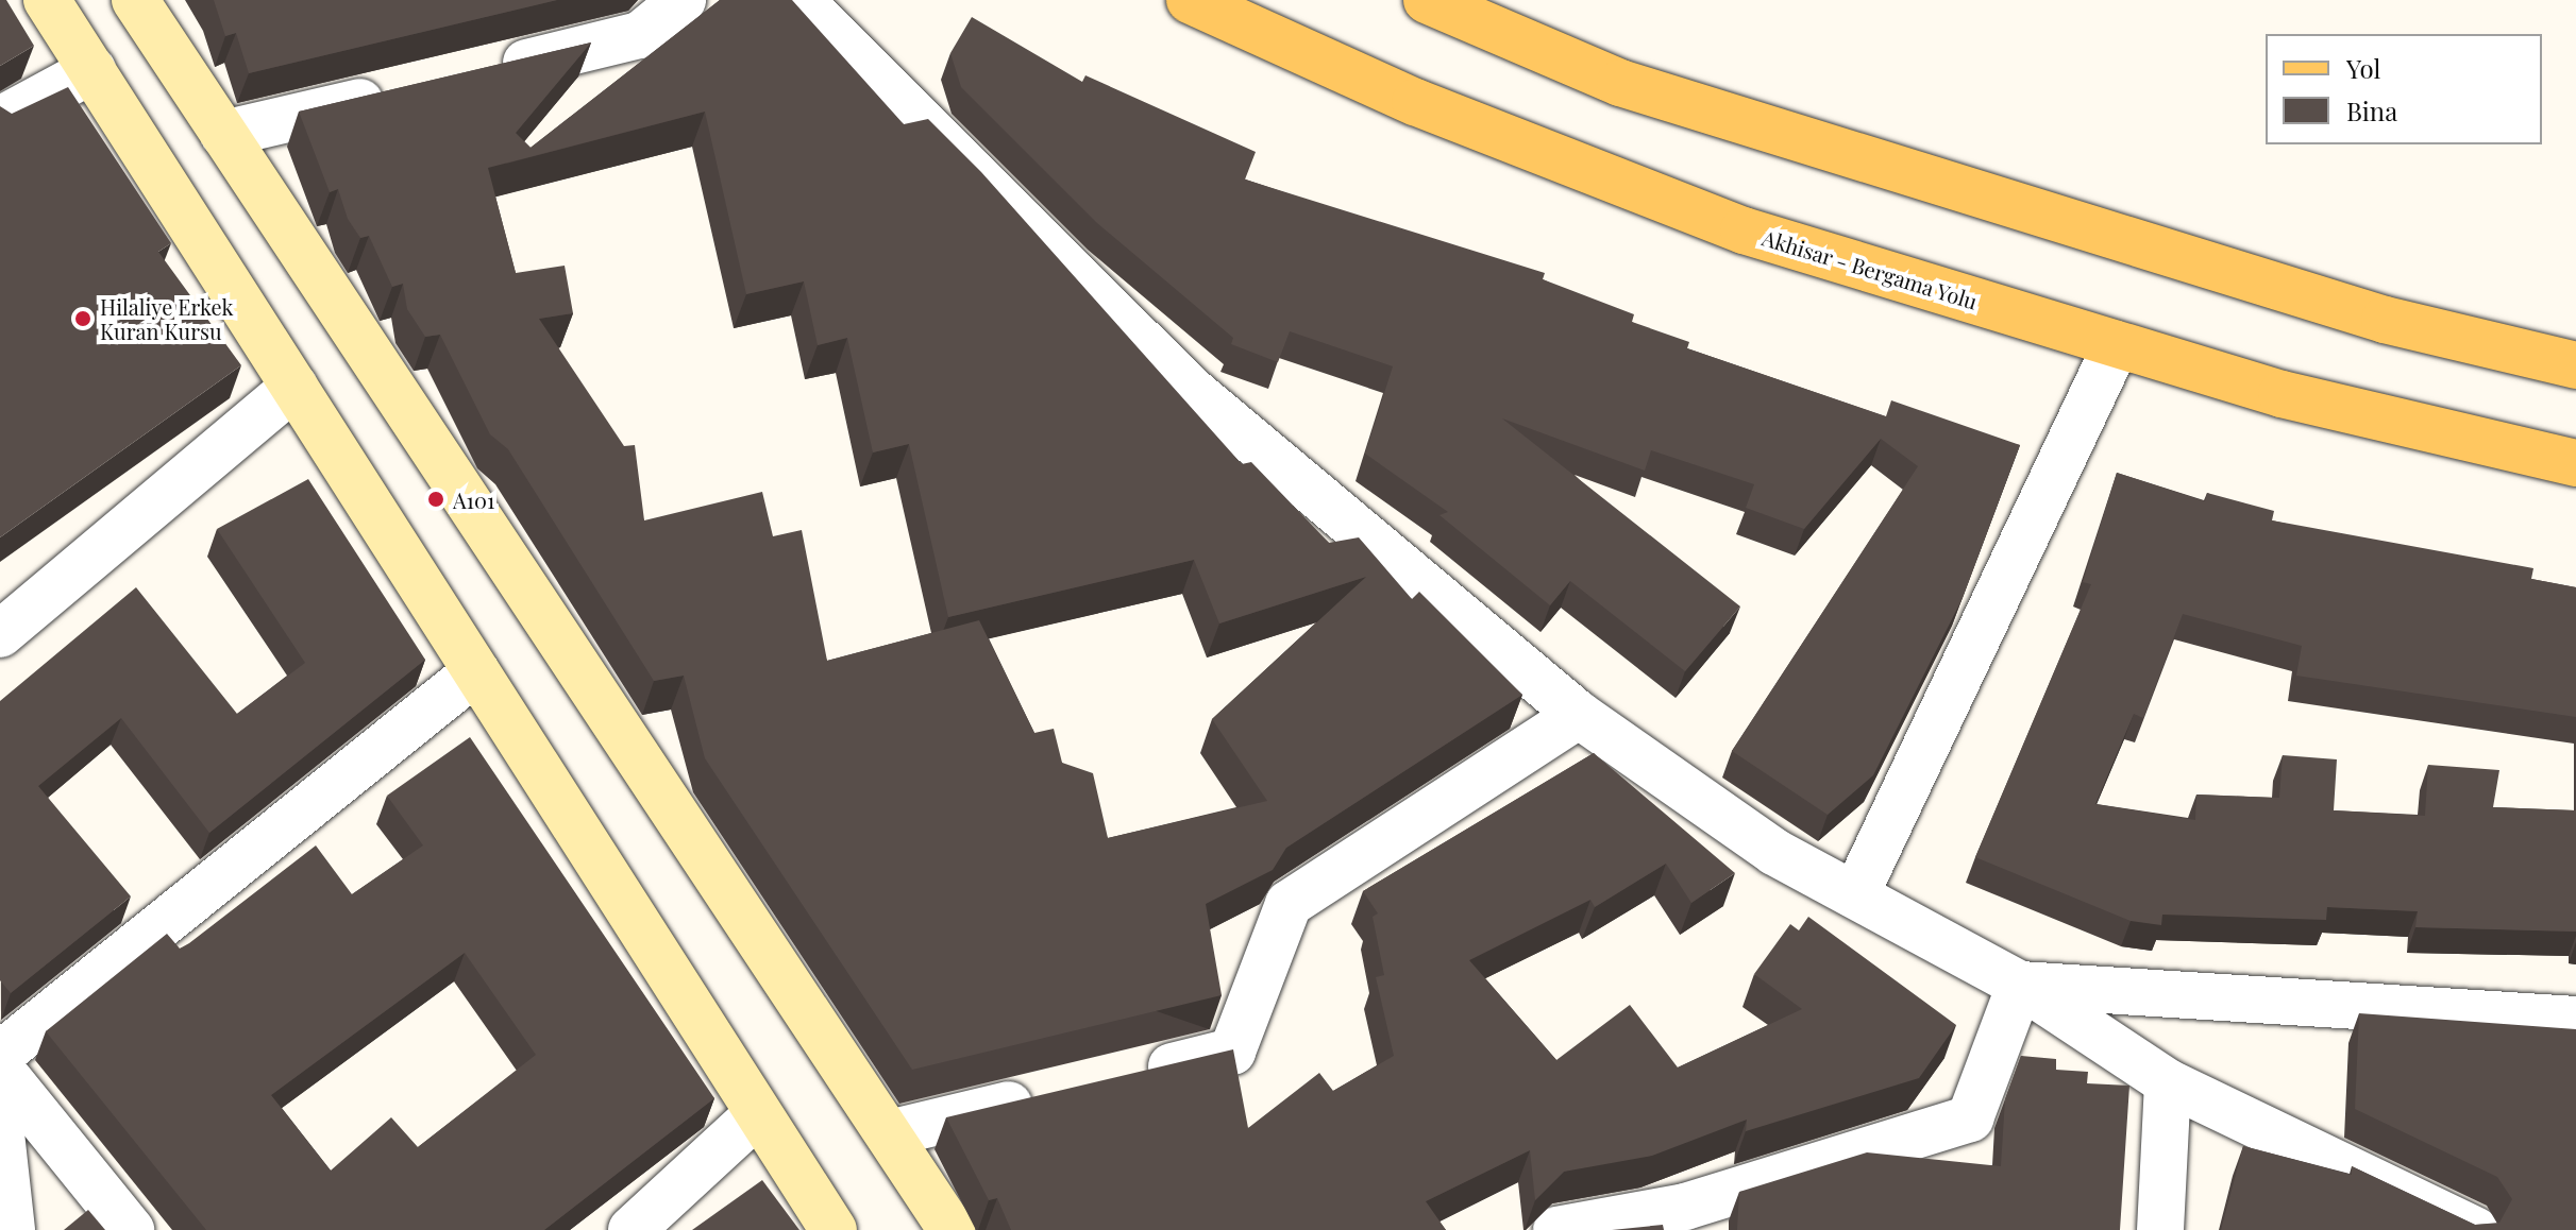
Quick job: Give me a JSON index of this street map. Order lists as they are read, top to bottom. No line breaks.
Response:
{"streets":{"main road":["Akhisar - Bergama Yolu"]},"places":["Hilaliye Erkek Kuran Kursu","A101"],"legend":["Yol","Bina"]}
